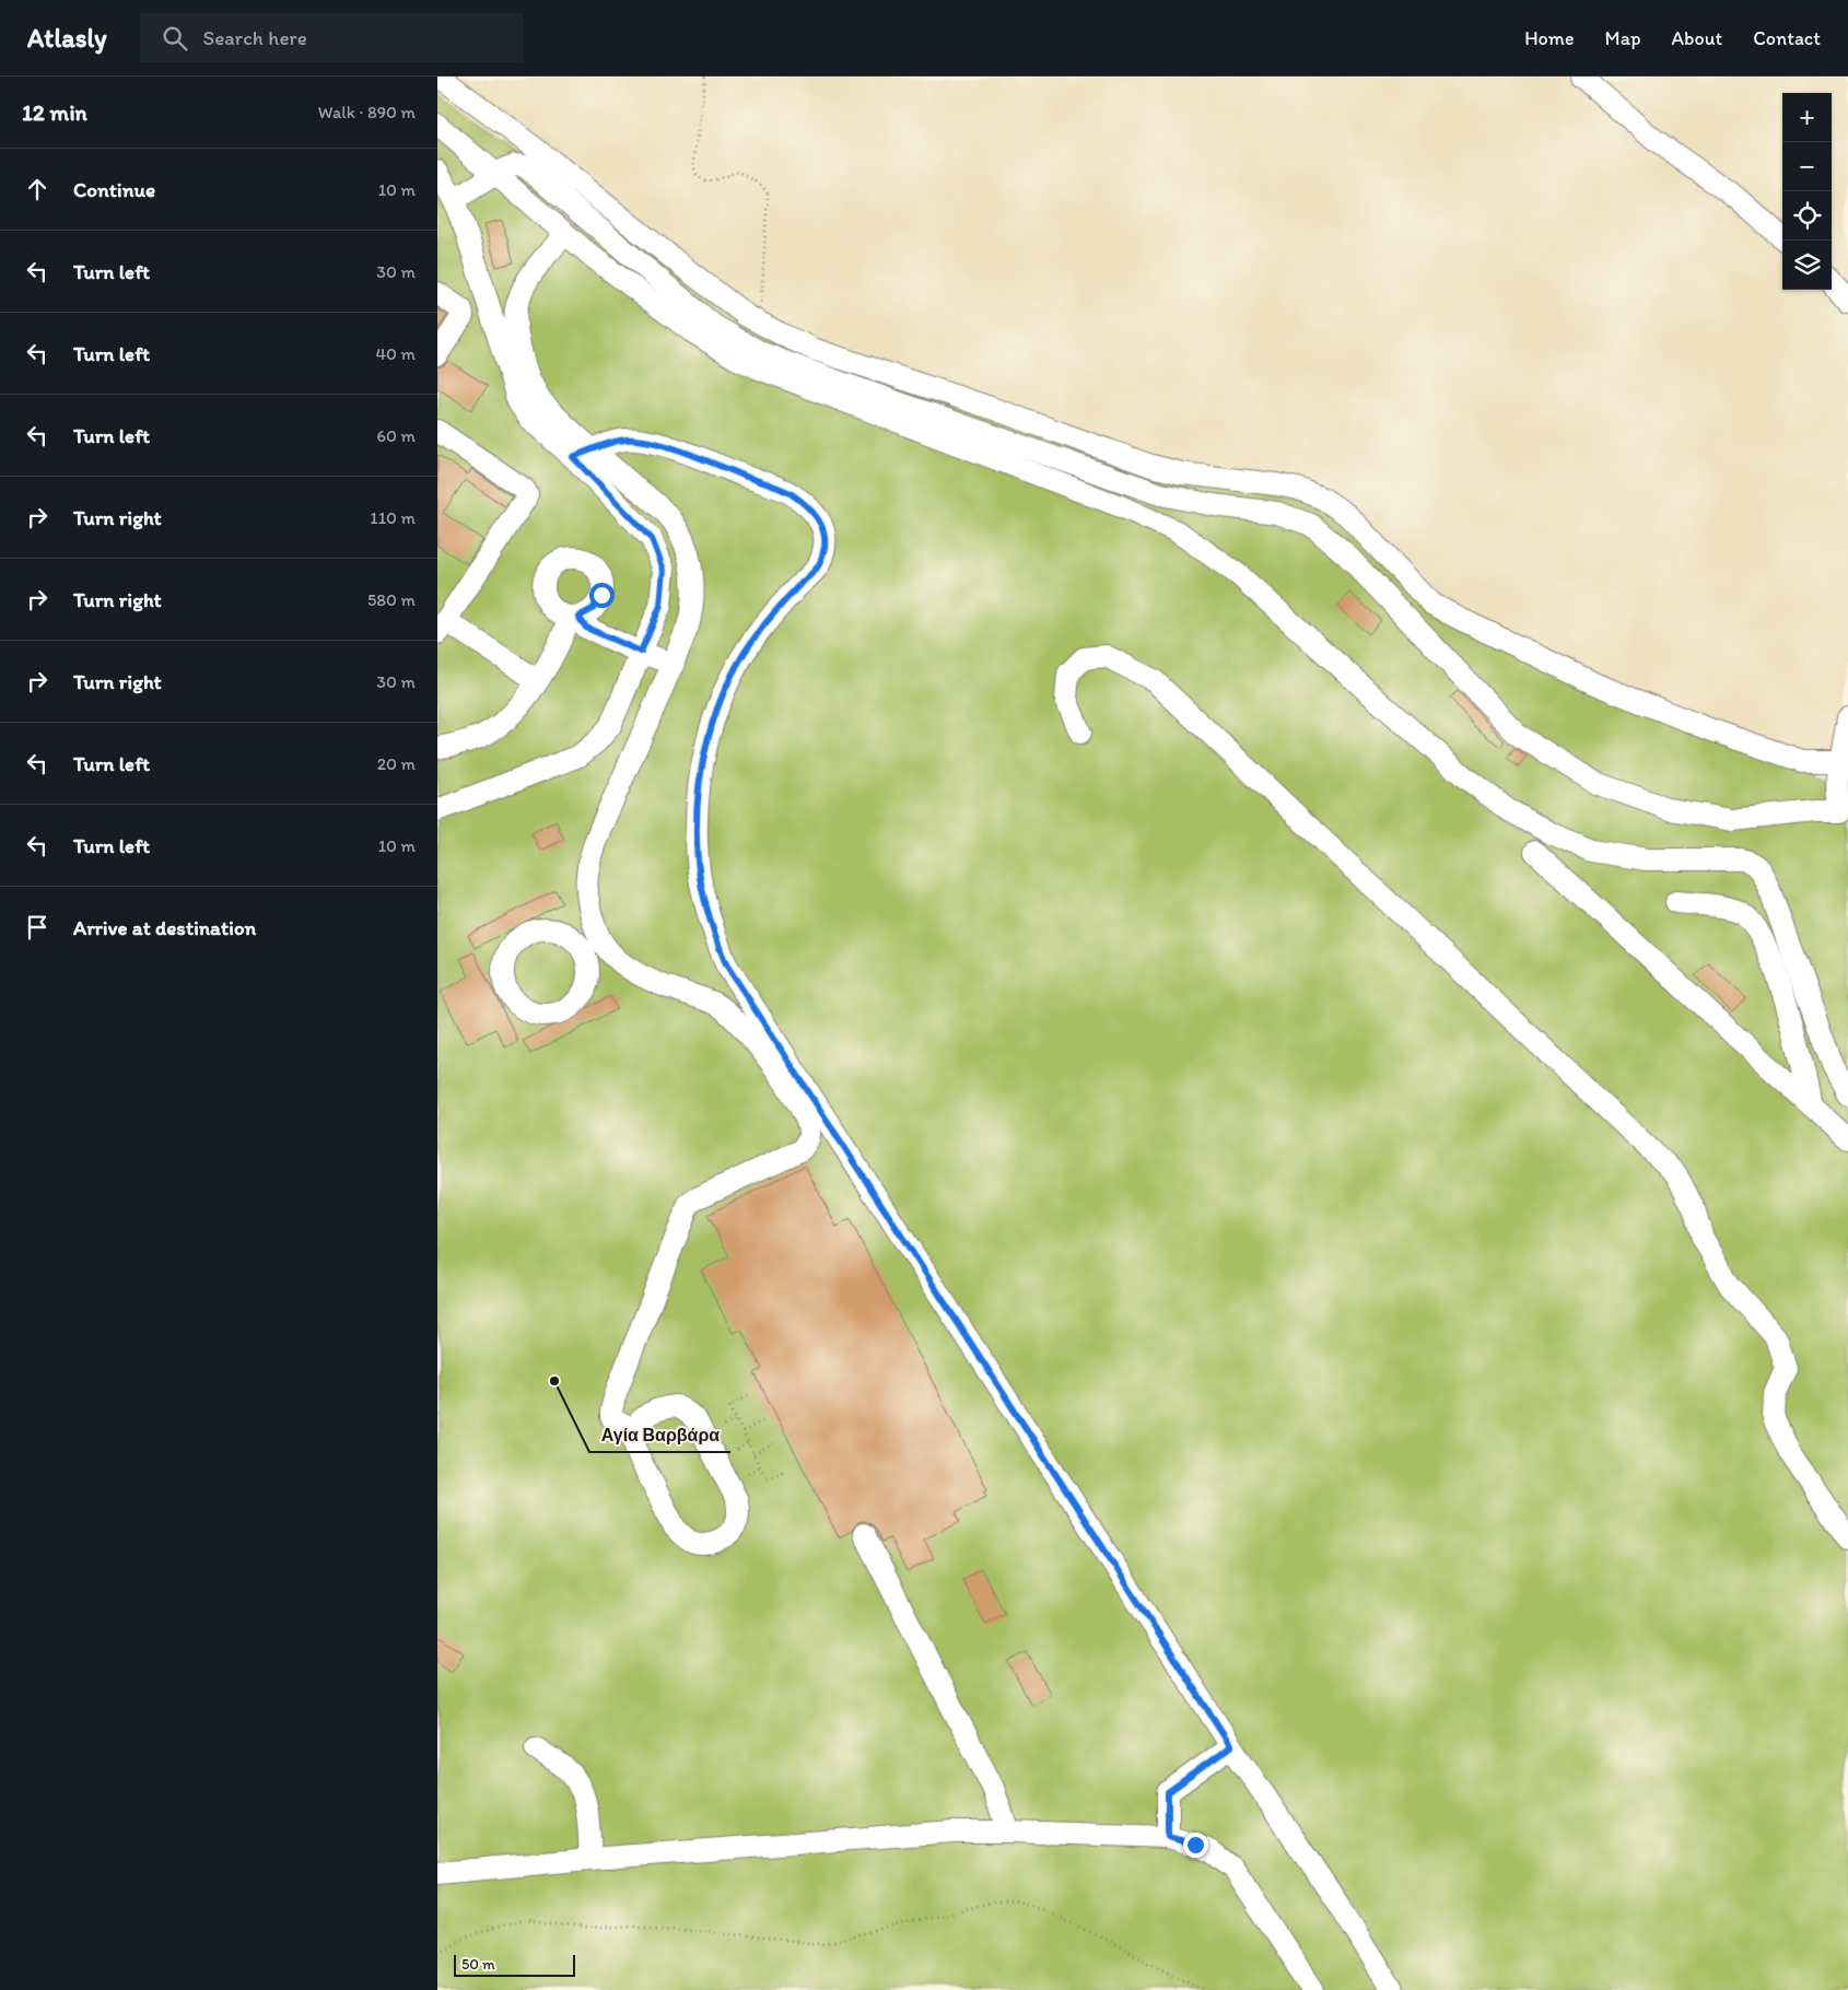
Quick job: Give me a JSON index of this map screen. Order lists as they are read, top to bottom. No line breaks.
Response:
{"places":["Αγία Βαρβάρα"],"scale_bar":"50 m","page":{"header":"Atlasly","search":"Search here","nav":["Home","Map","About","Contact"],"heading":["12 min","Walk · 890 m"],"map_buttons":["+","−"],"list":[["Continue","10 m"],["Turn left","30 m"],["Turn left","40 m"],["Turn left","60 m"],["Turn right","110 m"],["Turn right","580 m"],["Turn right","30 m"],["Turn left","20 m"],["Turn left","10 m"],"Arrive at destination"],"scale":"50 m"}}
